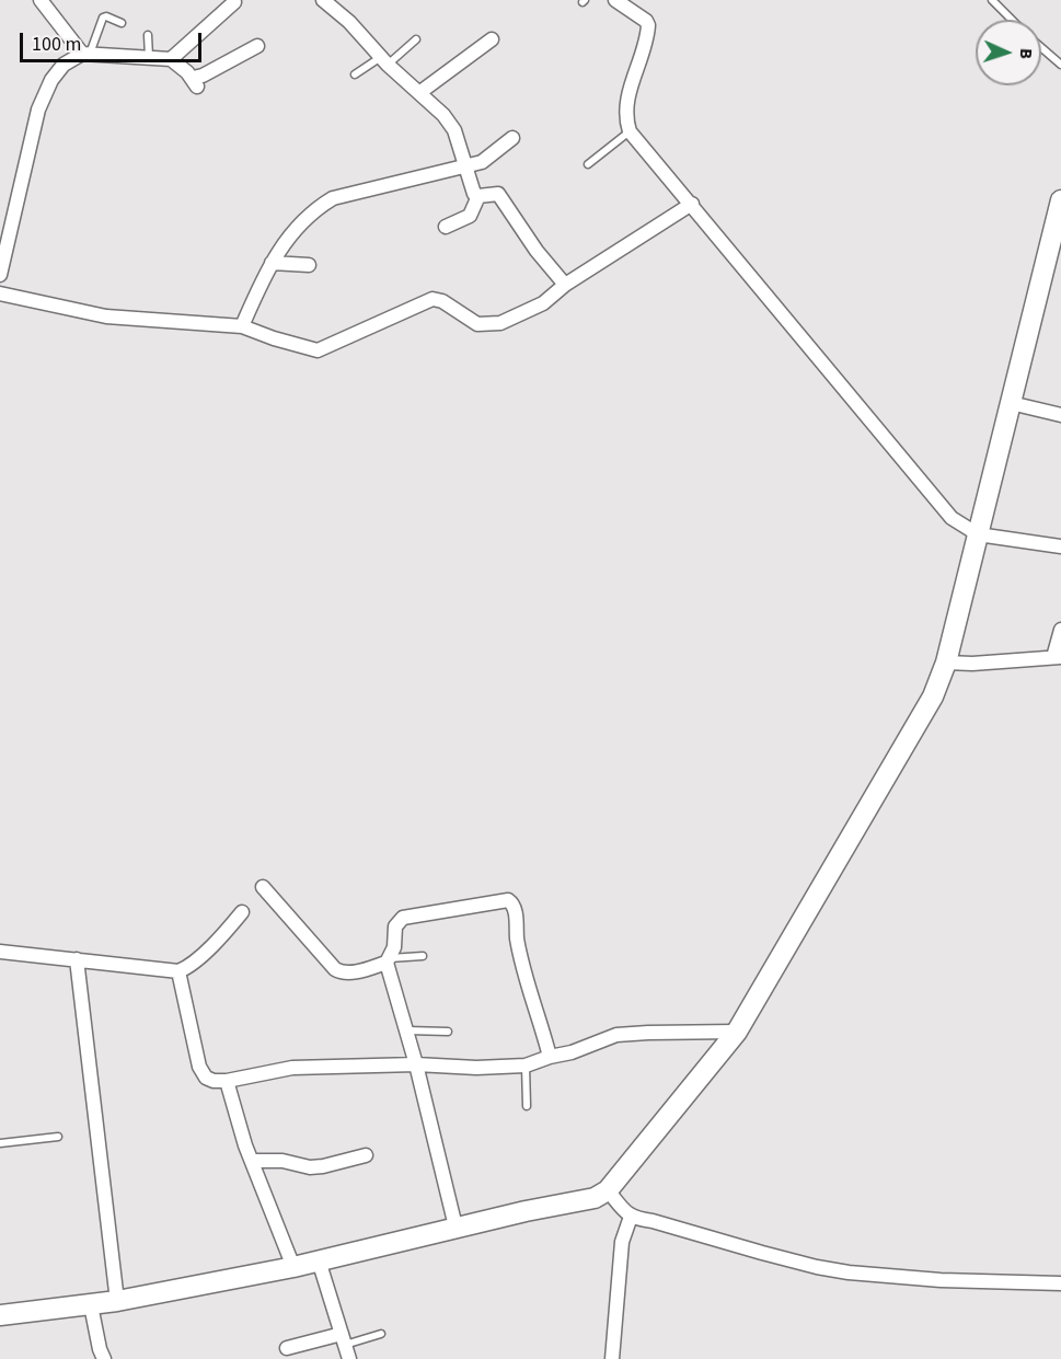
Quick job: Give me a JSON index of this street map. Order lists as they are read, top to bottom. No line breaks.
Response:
{"scale_bar":"100 m","north":"right"}
